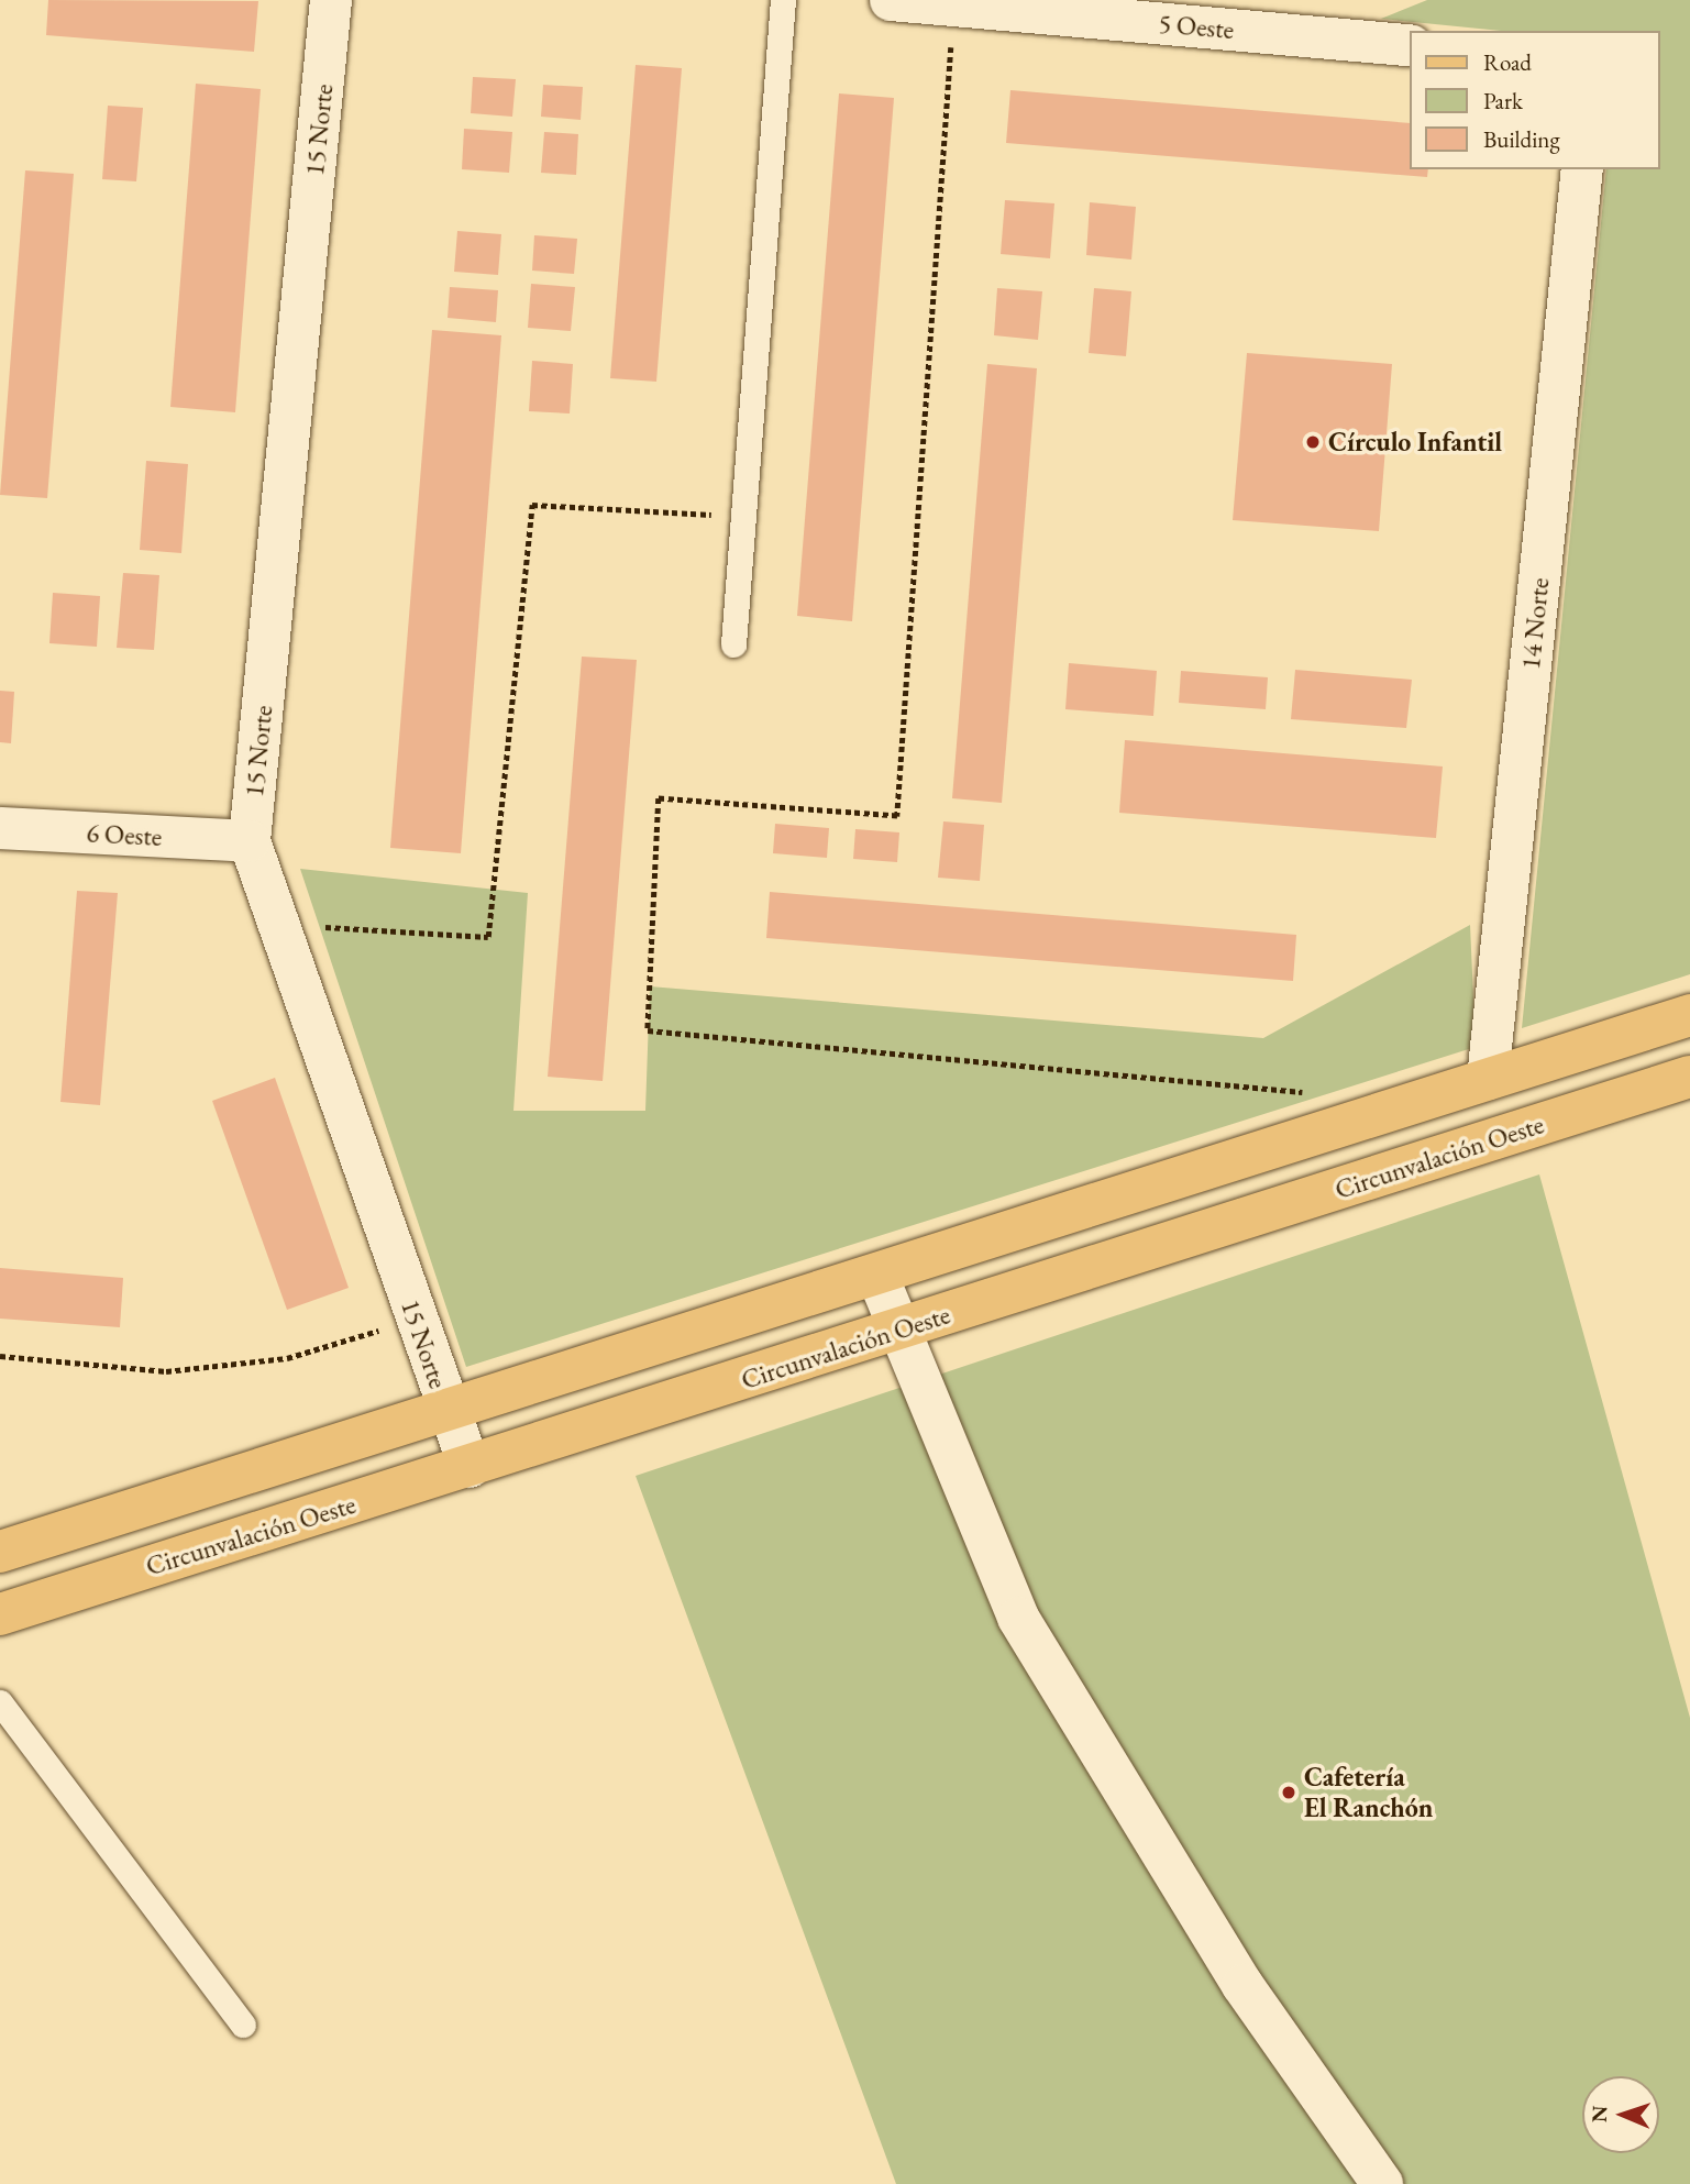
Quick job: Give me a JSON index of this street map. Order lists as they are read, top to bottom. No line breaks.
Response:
{"streets":{"main road":["Circunvalación Oeste"],"street":["5 Oeste","15 Norte","14 Norte","6 Oeste"]},"crossings":[["15 Norte","6 Oeste"],["15 Norte","Circunvalación Oeste"]],"places":["Círculo Infantil","Cafetería El Ranchón"],"legend":["Road","Park","Building"],"north":"left"}
